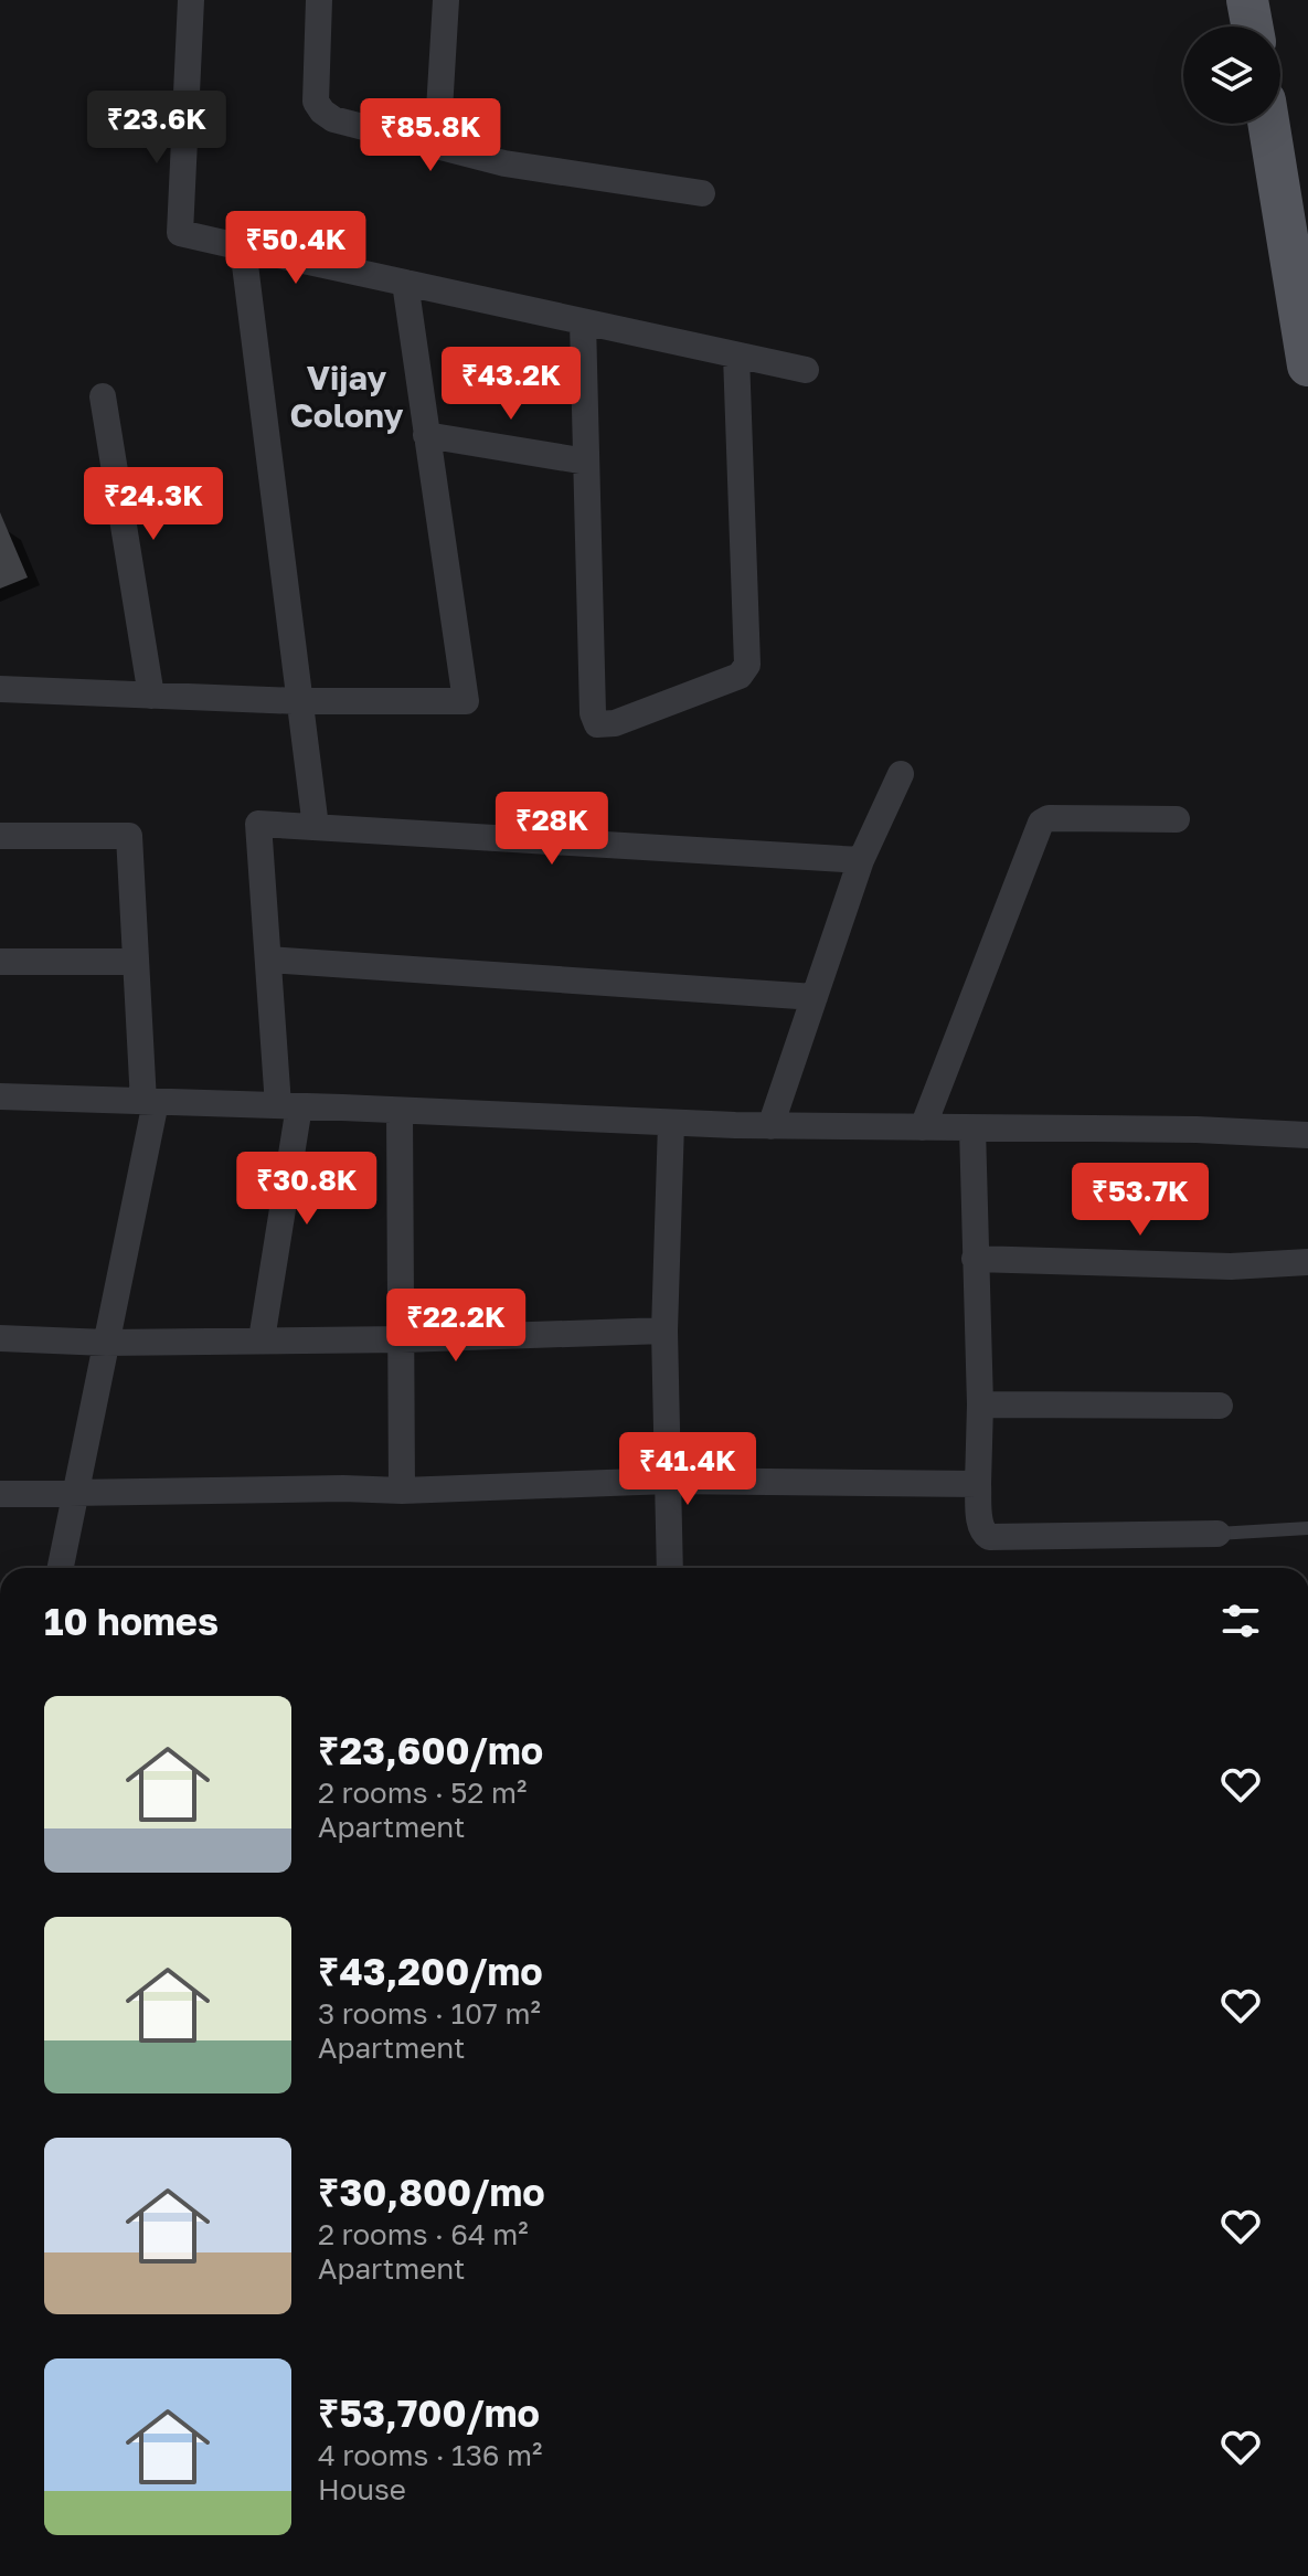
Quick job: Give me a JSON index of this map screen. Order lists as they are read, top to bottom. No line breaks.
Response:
{"districts":["Vijay Colony"],"page":{"price":["₹23.6K","₹85.8K","₹50.4K","₹43.2K","₹24.3K","₹28K","₹30.8K","₹53.7K","₹22.2K","₹41.4K"],"heading":"10 homes","list":[{"name":"₹23,600/mo","note":"2 rooms · 52 m² · Apartment"},{"name":"₹43,200/mo","note":"3 rooms · 107 m² · Apartment"},{"name":"₹30,800/mo","note":"2 rooms · 64 m² · Apartment"},{"name":"₹53,700/mo","note":"4 rooms · 136 m² · House"}]}}
